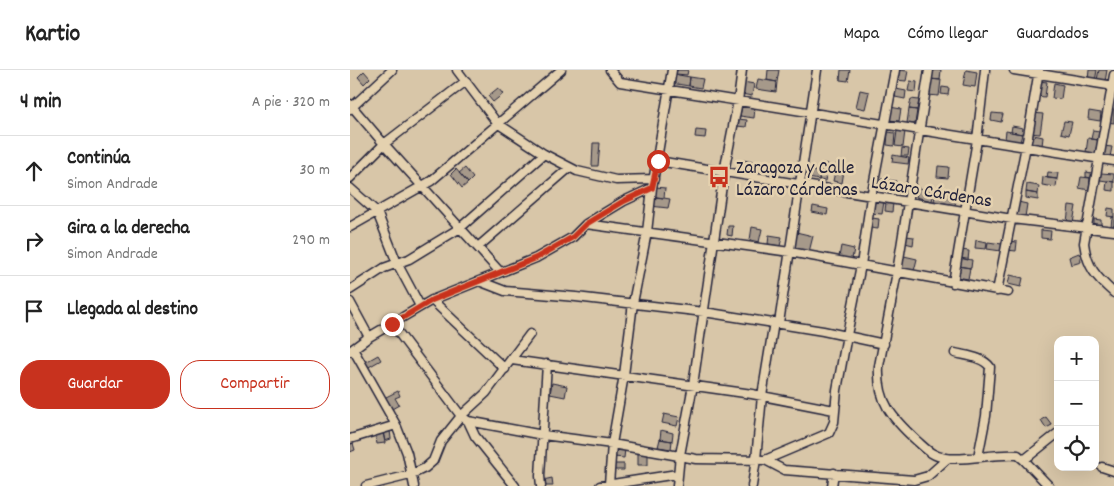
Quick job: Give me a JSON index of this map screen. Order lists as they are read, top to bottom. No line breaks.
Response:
{"streets":{"street":["Lázaro Cárdenas"]},"places":{"bus stop":["Zaragoza y Calle Lázaro Cárdenas"]},"page":{"header":"Kartio","nav":["Mapa","Cómo llegar","Guardados"],"heading":["4 min","A pie · 320 m"],"list":[["Continúa","Simon Andrade","30 m"],["Gira a la derecha","Simon Andrade","290 m"],"Llegada al destino"],"map_buttons":["+","−"],"buttons":["Guardar","Compartir"]}}
